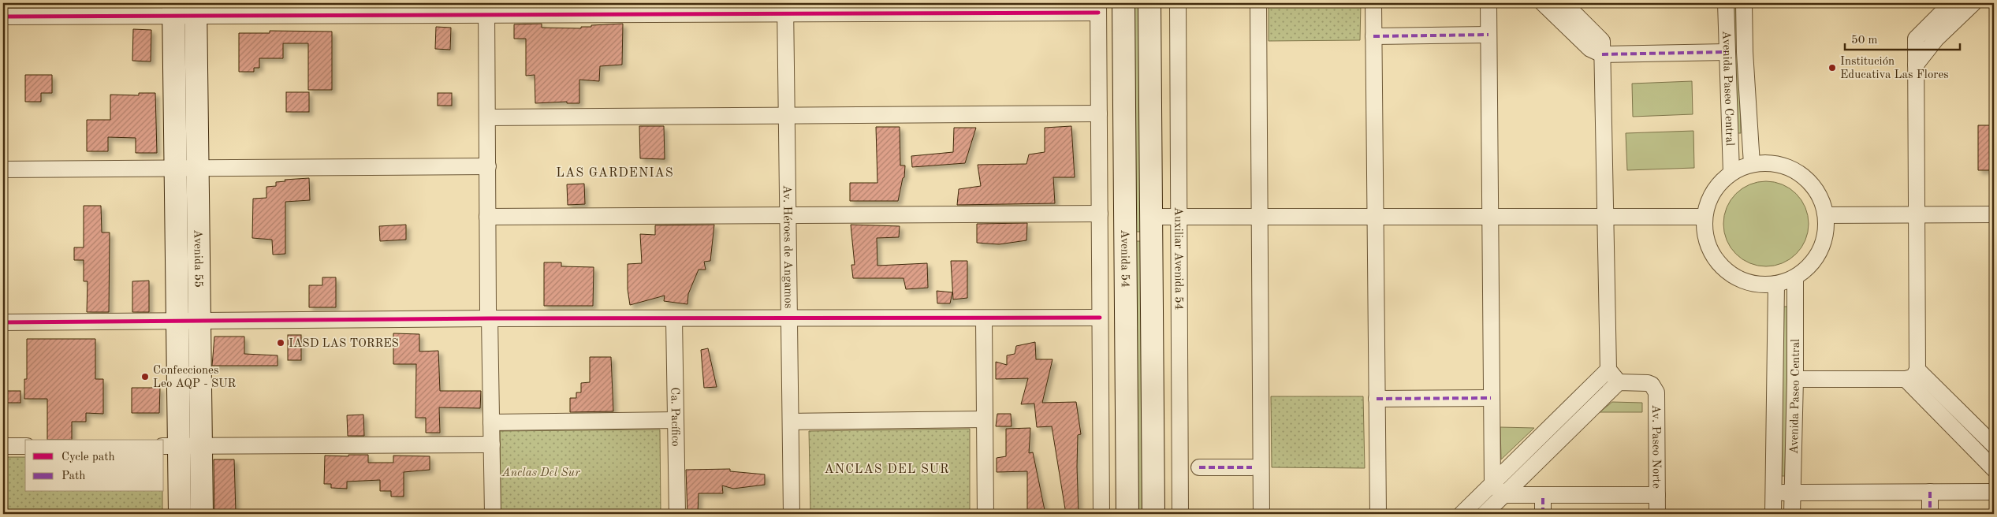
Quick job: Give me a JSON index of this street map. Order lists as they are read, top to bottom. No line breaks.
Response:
{"streets":{"main road":["Avenida 55","Avenida 54"],"street":["Avenida Paseo Central","Av. Héroes de Angamos","Auxiliar Avenida 54","Ca. Pacífico","Av. Paseo Norte"]},"districts":["LAS GARDENIAS","ANCLAS DEL SUR"],"parks":["Anclas Del Sur"],"places":["Institución Educativa Las Flores","IASD LAS TORRES","Confecciones Leo AQP - SUR"],"legend":["Cycle path","Path"],"scale_bar":"50 m"}
